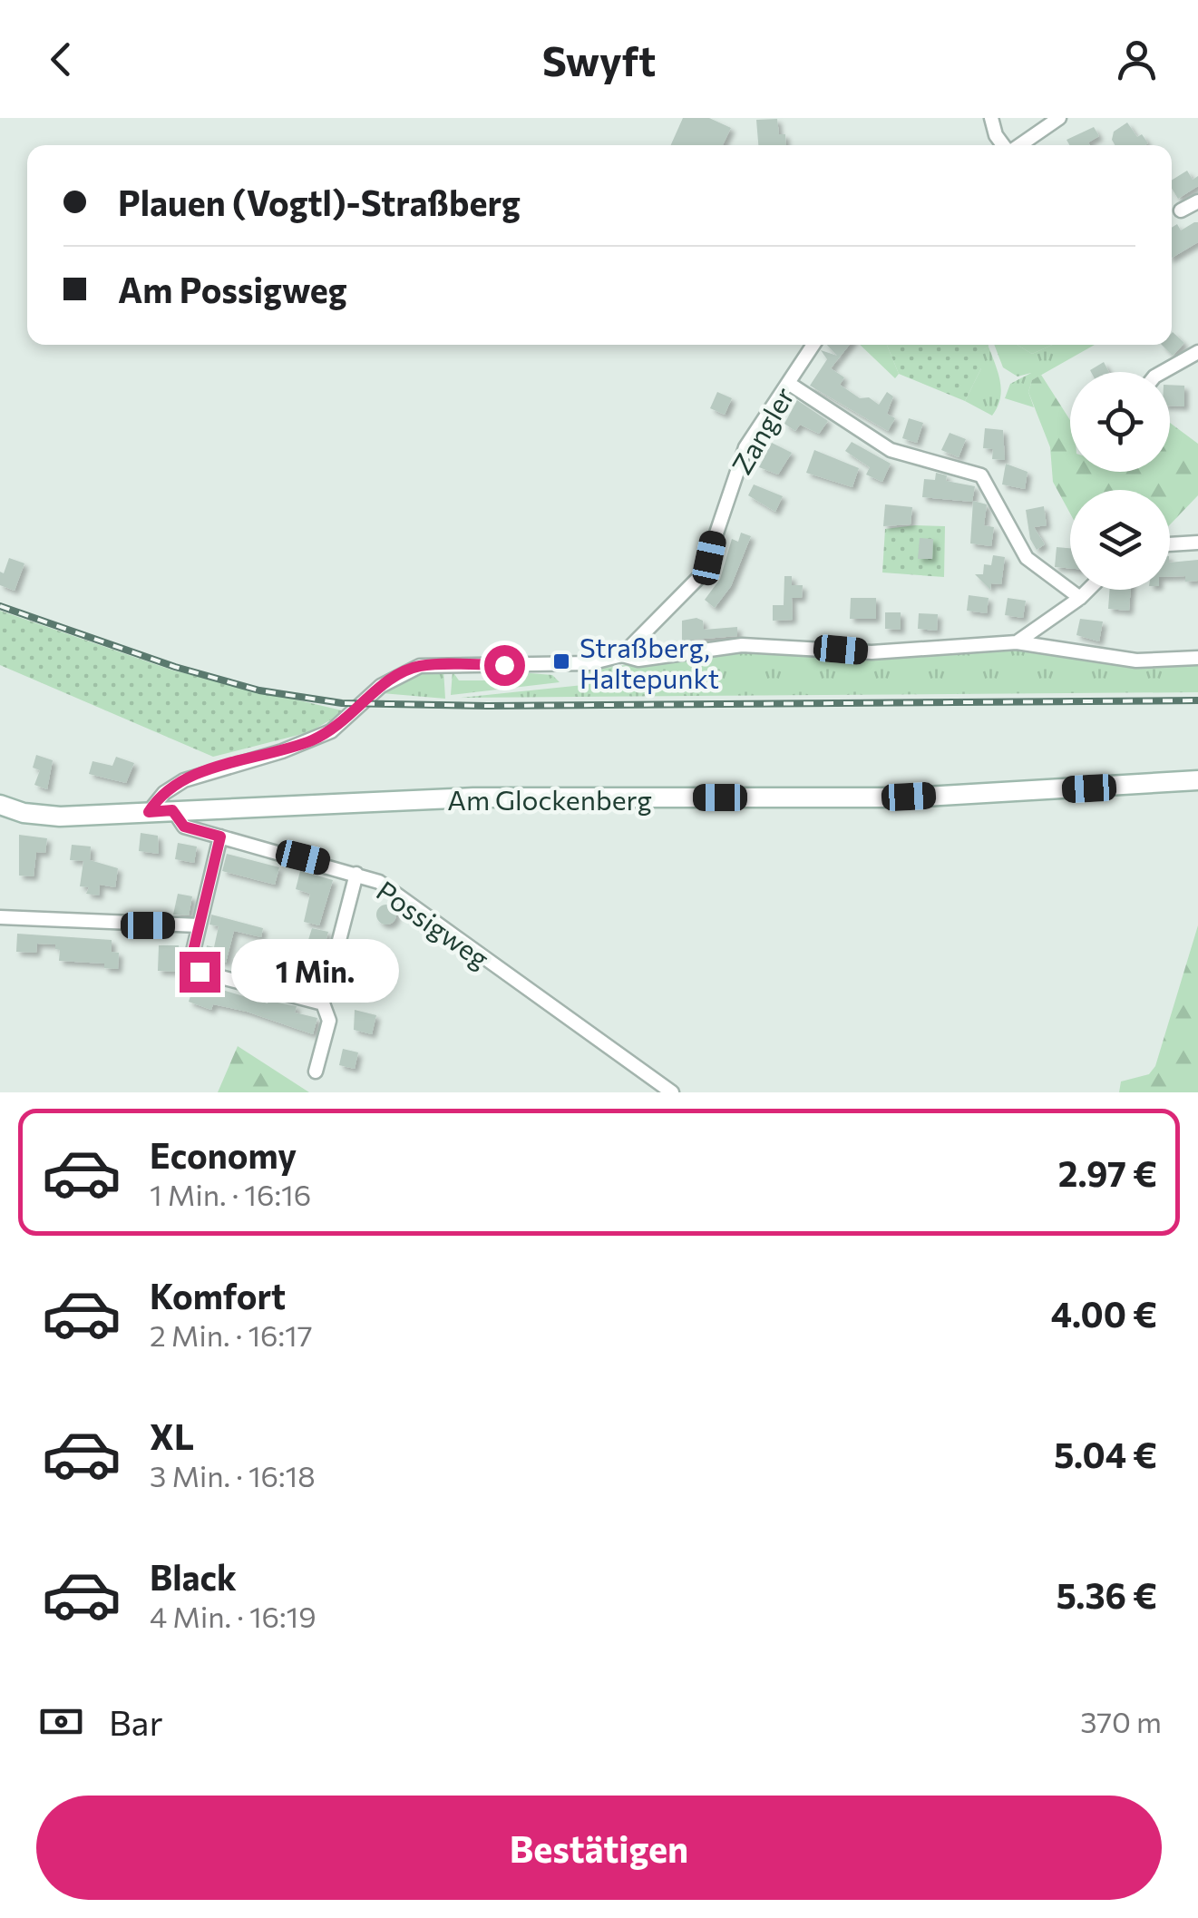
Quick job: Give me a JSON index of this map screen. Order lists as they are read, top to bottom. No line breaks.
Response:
{"streets":{"main road":["Am Glockenberg"],"street":["Zangler","Possigweg"]},"crossings":[["Am Glockenberg","Possigweg"]],"places":{"transit":["Straßberg, Haltepunkt"]},"page":{"header":"Swyft","banner":["Plauen (Vogtl)-Straßberg","Am Possigweg"],"bubble":"1 Min.","list":[{"name":"Economy","note":"1 Min. · 16:16","value":"2.97 €"},{"name":"Komfort","note":"2 Min. · 16:17","value":"4.00 €"},{"name":"XL","note":"3 Min. · 16:18","value":"5.04 €"},{"name":"Black","note":"4 Min. · 16:19","value":"5.36 €"}],"pay":["Bar","370 m"],"buttons":"Bestätigen"}}
